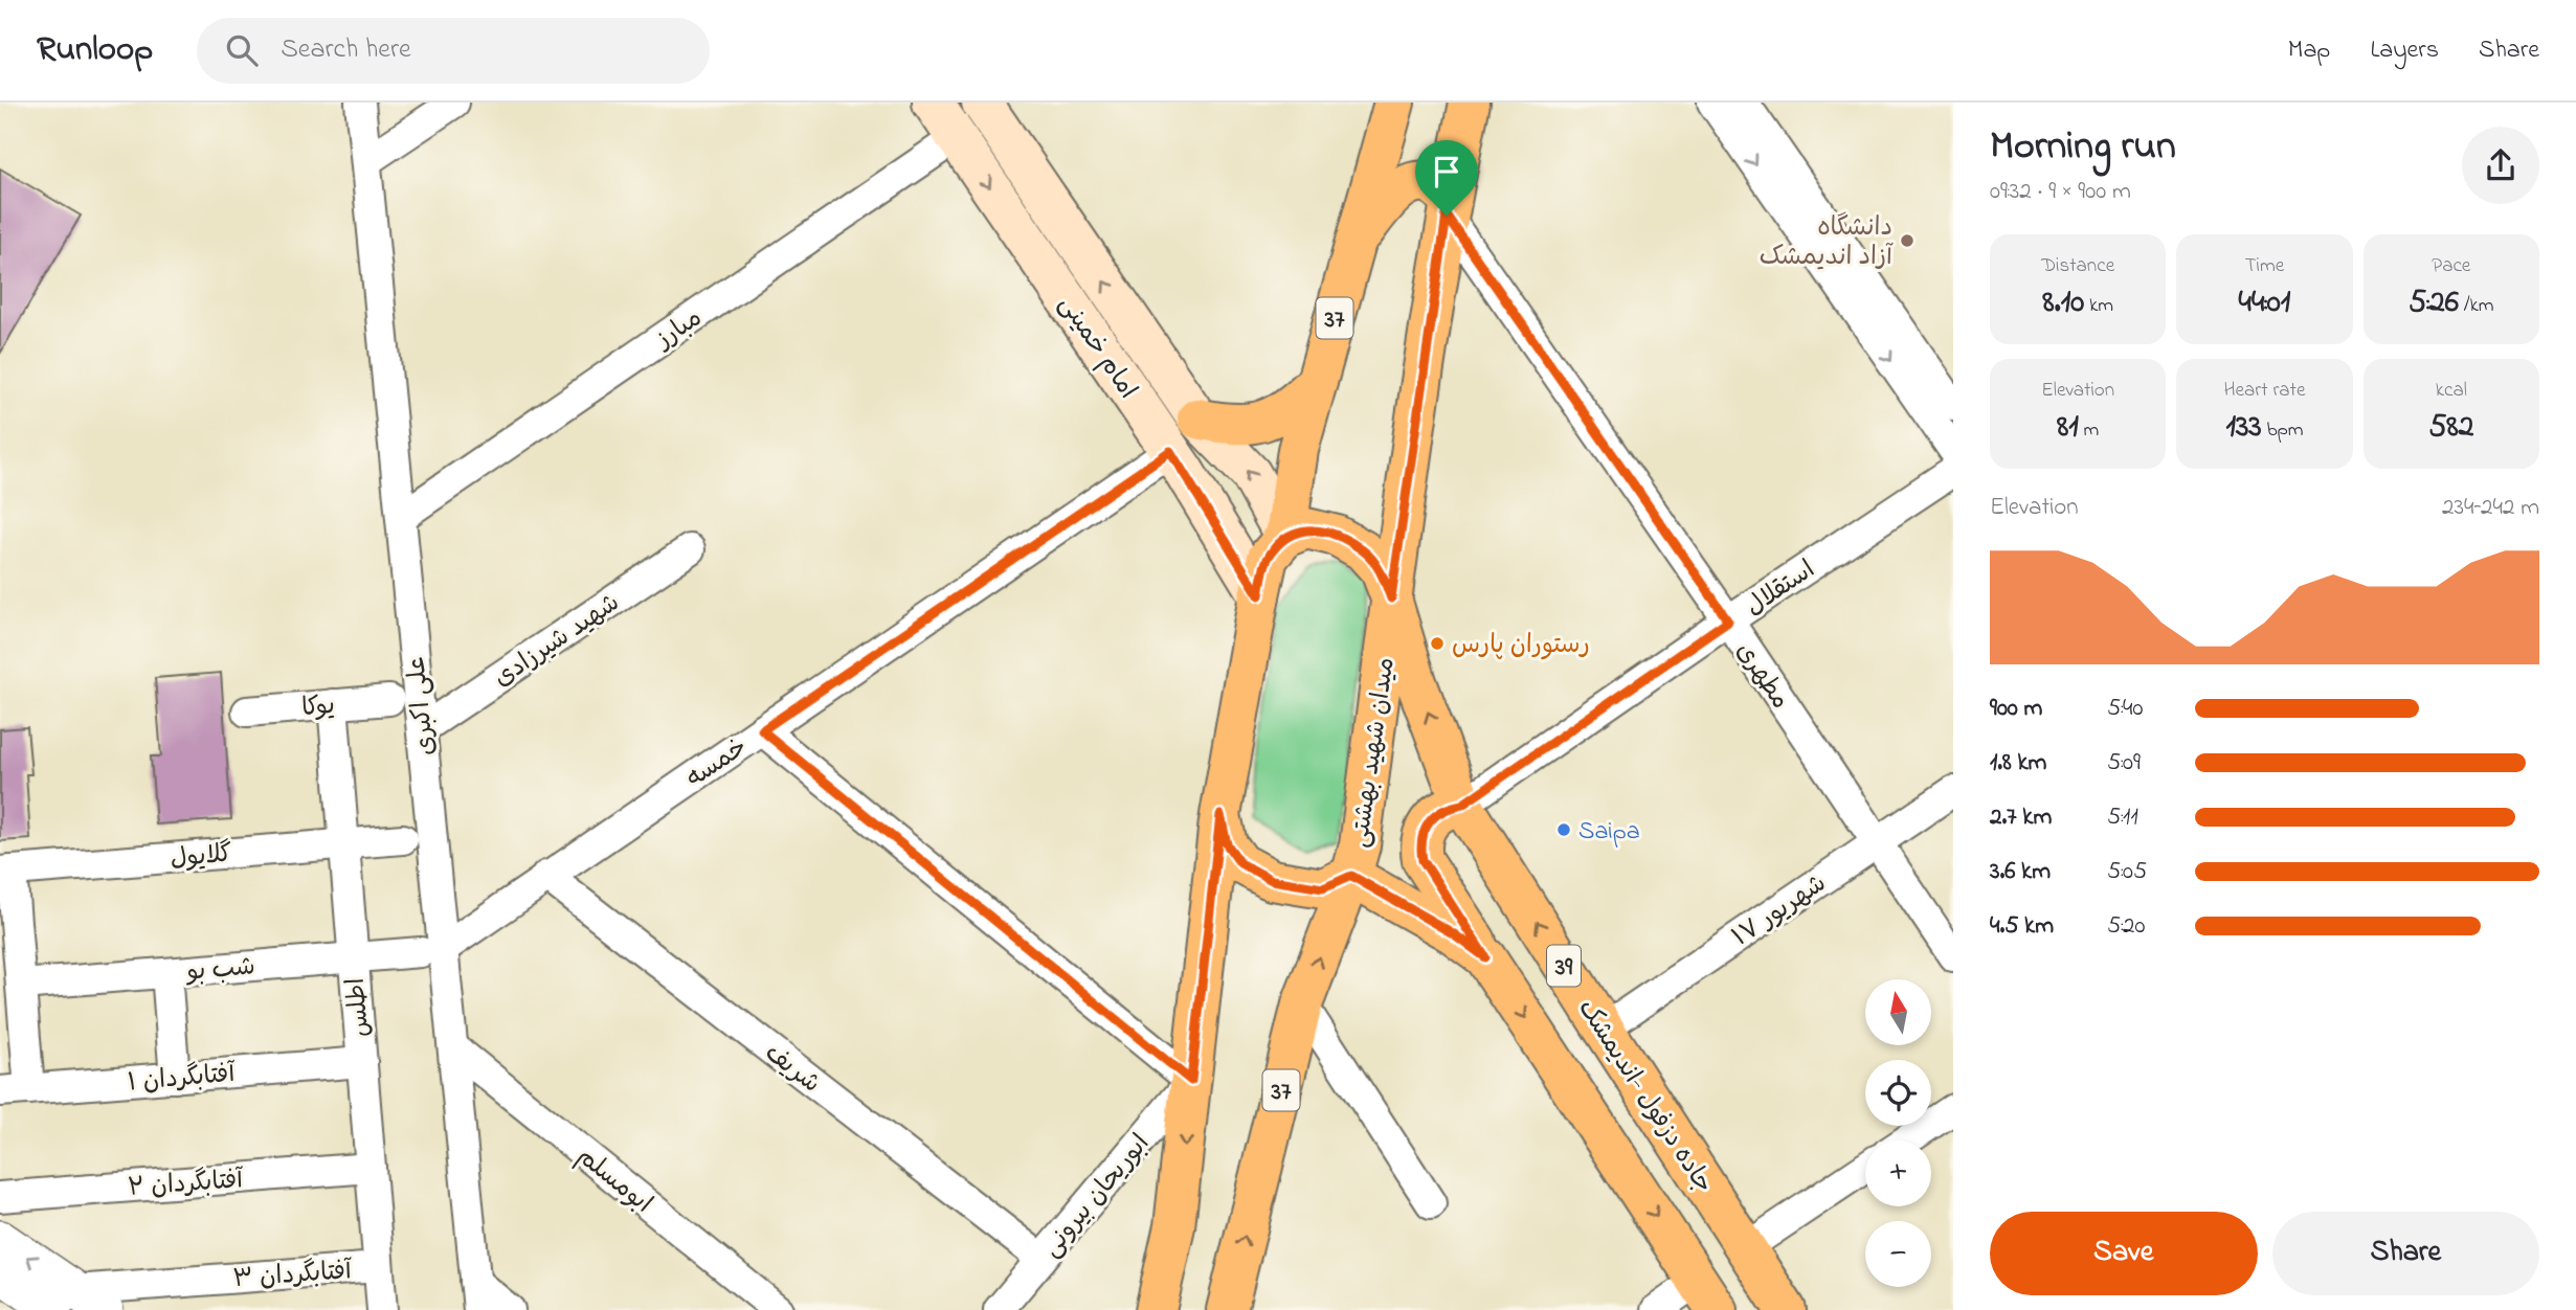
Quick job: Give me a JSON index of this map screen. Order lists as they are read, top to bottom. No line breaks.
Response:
{"streets":{"main road":["37","امام خمینی","میدان شهید بهشتی","39","جاده دزفول -اندیمشک"],"street":["مبارز","استقلال","شهید شیرزادی","مطهری","یوکا","علی اکبری","خمسه","گلایول","۱۷ شهریور","شب بو","اطلس","شریف","آفتابگردان ۱","ابومسلم","آفتابگردان ۲","ابوریحان بیرونی","آفتابگردان ۳"]},"crossings":[["37","امام خمینی"],["37","مطهری"],["37","میدان شهید بهشتی"],["37","39"],["37","جاده دزفول -اندیمشک"],["37","ابوریحان بیرونی"],["مبارز","امام خمینی"],["مبارز","علی اکبری"],["امام خمینی","میدان شهید بهشتی"],["امام خمینی","خمسه"],["استقلال","مطهری"],["استقلال","جاده دزفول -اندیمشک"],["شهید شیرزادی","علی اکبری"],["مطهری","۱۷ شهریور"],["یوکا","اطلس"],["علی اکبری","خمسه"],["علی اکبری","شب بو"],["علی اکبری","ابومسلم"],["میدان شهید بهشتی","39"],["میدان شهید بهشتی","جاده دزفول -اندیمشک"],["خمسه","شب بو"],["خمسه","شریف"],["گلایول","اطلس"],["۱۷ شهریور","جاده دزفول -اندیمشک"],["شب بو","اطلس"],["اطلس","آفتابگردان ۱"],["اطلس","آفتابگردان ۲"],["اطلس","آفتابگردان ۳"],["شریف","ابوریحان بیرونی"]],"one_way":["جاده دزفول -اندیمشک"],"places":["دانشگاه آزاد اندیمشک","رستوران پارس","Saipa"],"north":"top","page":{"header":"Runloop","search":"Search here","nav":["Map","Layers","Share"],"heading":["Morning run","09:32 · 9 × 900 m"],"stats":[["Distance","8.10 km"],["Time","44:01"],["Pace","5:26 /km"],["Elevation","81 m"],["Heart rate","133 bpm"],["kcal","582"]],"chart":["Elevation","234–242 m"],"list":[{"name":"900 m","note":"5:40"},{"name":"1.8 km","note":"5:09"},{"name":"2.7 km","note":"5:11"},{"name":"3.6 km","note":"5:05"},{"name":"4.5 km","note":"5:20"}],"map_buttons":["+","−"],"buttons":["Save","Share"]}}
